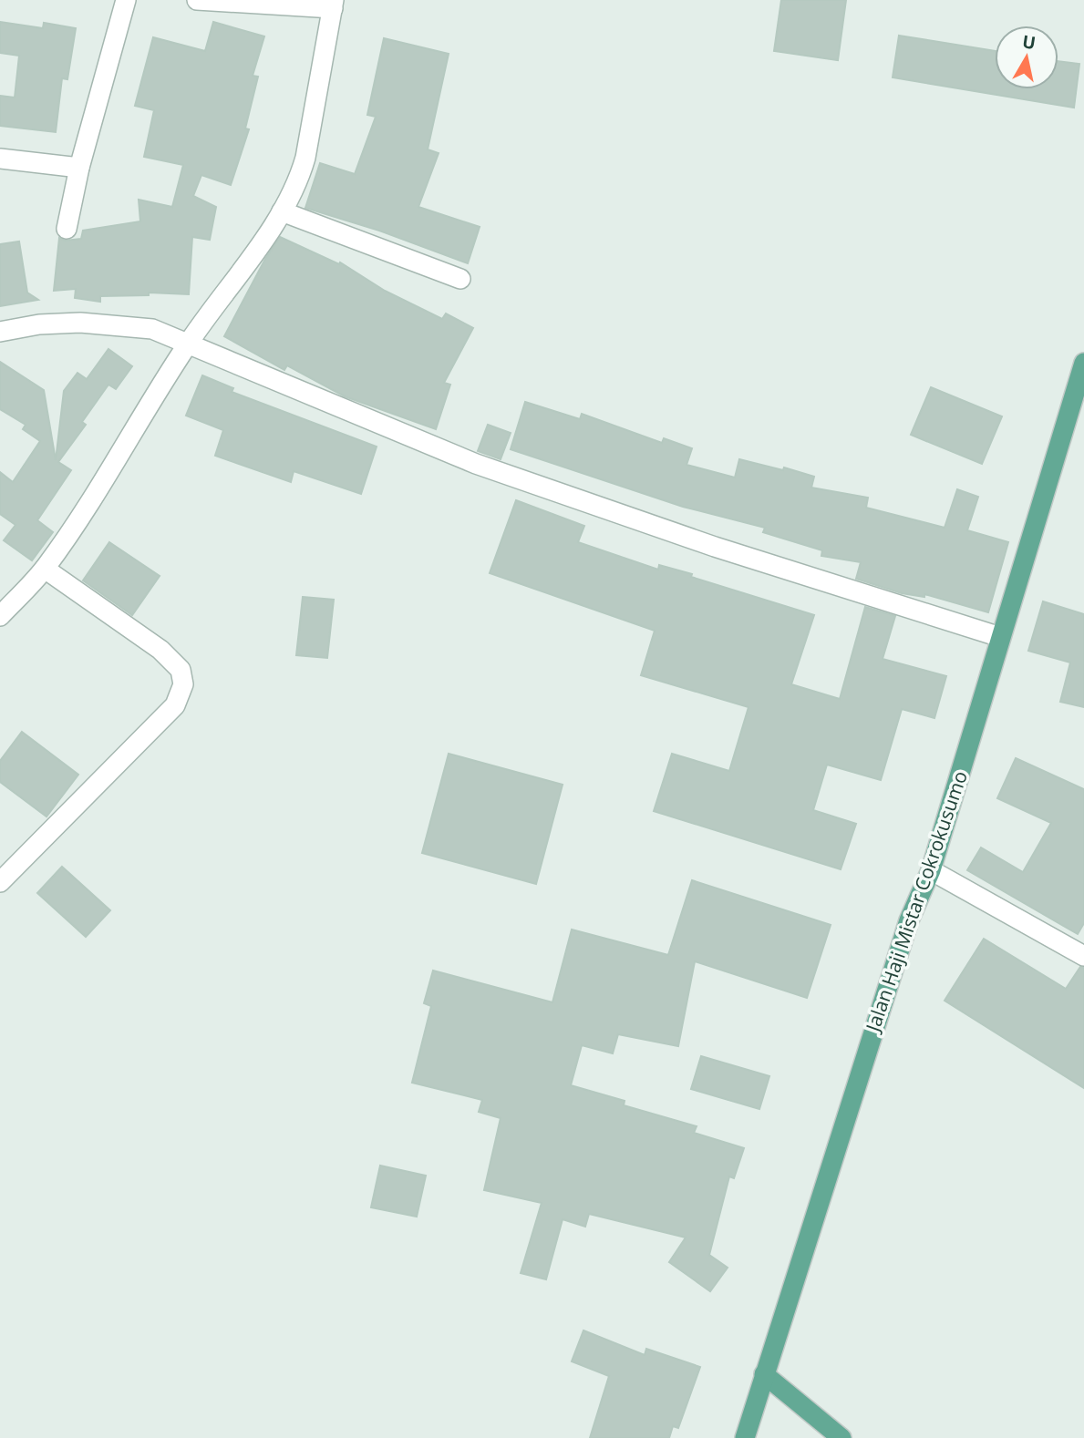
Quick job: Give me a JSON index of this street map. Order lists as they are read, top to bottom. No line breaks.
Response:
{"streets":{"main road":["Jalan Haji Mistar Cokrokusumo"]},"north":"top"}
